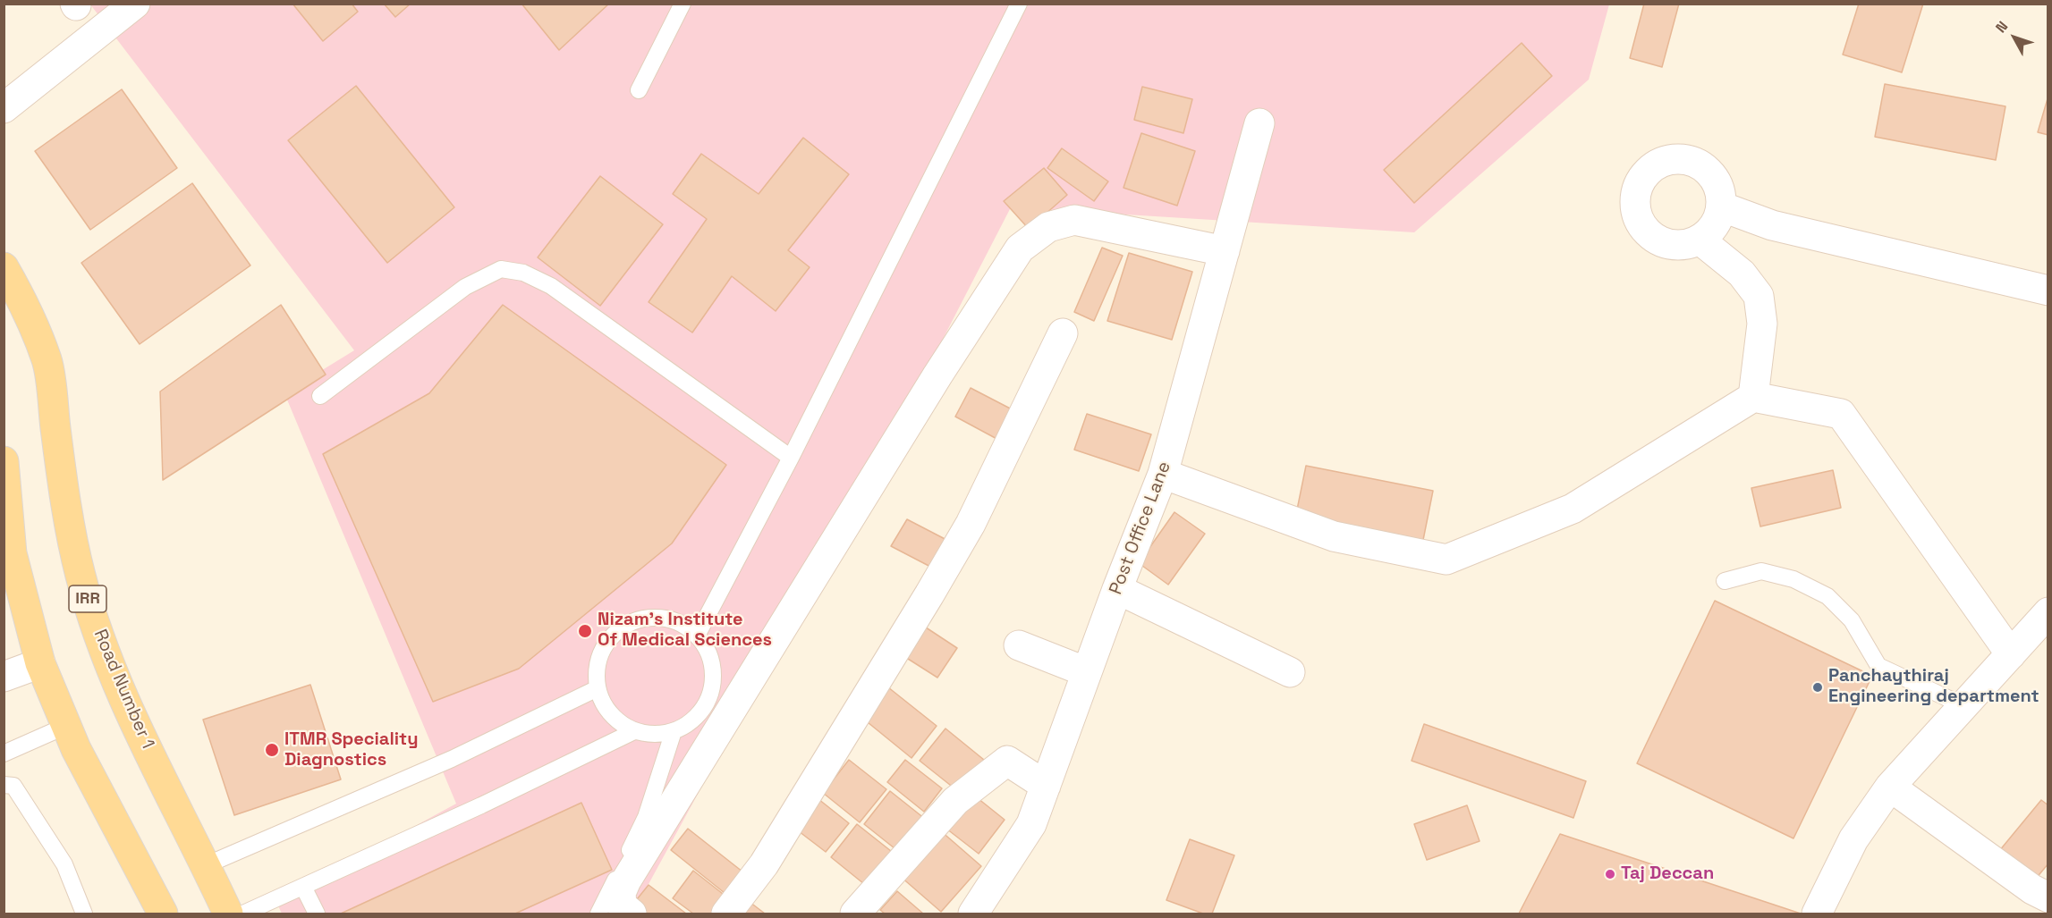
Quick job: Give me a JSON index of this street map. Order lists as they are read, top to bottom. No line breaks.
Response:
{"streets":{"main road":["IRR","Road Number 1"],"street":["Post Office Lane"]},"places":["Nizam's Institute Of Medical Sciences","Panchaythiraj Engineering department","ITMR Speciality Diagnostics","Taj Deccan"],"north":"top left"}
